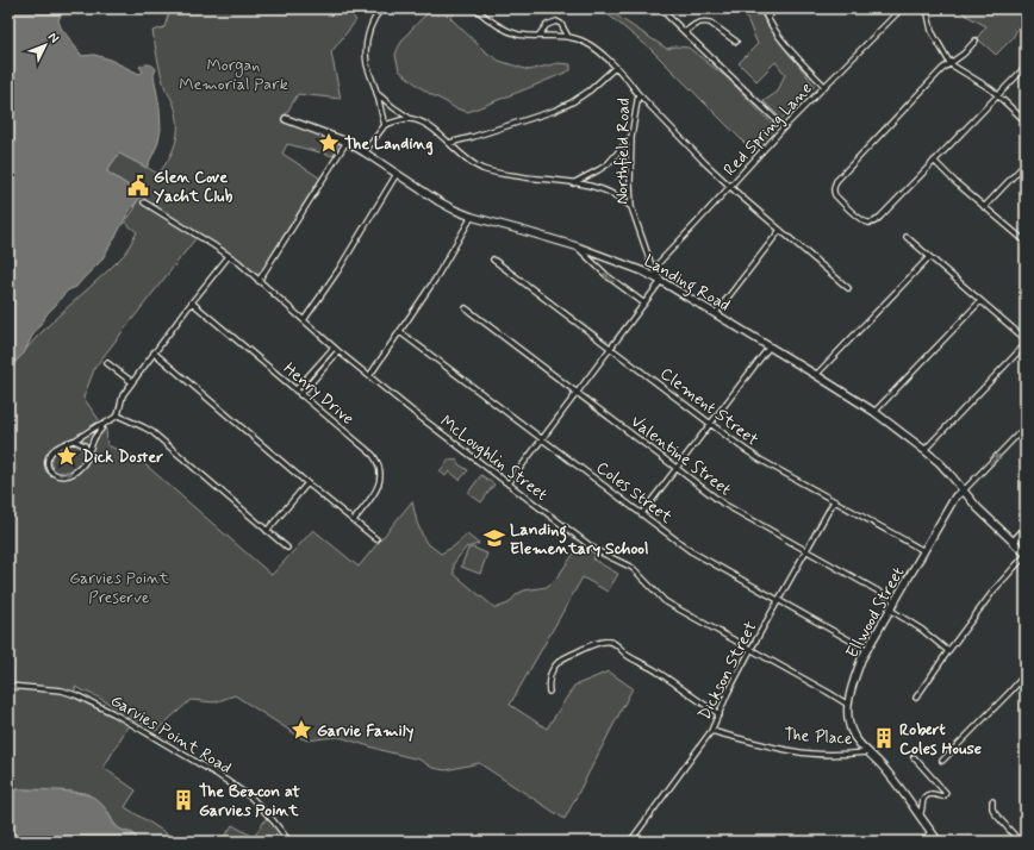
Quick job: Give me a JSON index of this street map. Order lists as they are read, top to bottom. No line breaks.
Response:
{"streets":{"street":["Red Spring Lane","Northfield Road","Landing Road","Henry Drive","Clement Street","Valentine Street","McLoughlin Street","Coles Street","Ellwood Street","Dickson Street","Garvies Point Road","The Place"]},"crossings":[["Red Spring Lane","Northfield Road"],["Northfield Road","Landing Road"],["Landing Road","Ellwood Street"],["Clement Street","Ellwood Street"],["Clement Street","Dickson Street"],["Valentine Street","Ellwood Street"],["Valentine Street","Dickson Street"],["McLoughlin Street","Ellwood Street"],["McLoughlin Street","Dickson Street"],["Coles Street","Ellwood Street"],["Coles Street","Dickson Street"],["Ellwood Street","The Place"],["Dickson Street","The Place"]],"parks":["Morgan Memorial Park","Garvies Point Preserve"],"places":{"place":["The Landing","Dick Doster","Garvie Family"],"public building":["Glen Cove Yacht Club"],"school or university":["Landing Elementary School"],"building":["Robert Coles House","The Beacon at Garvies Point"]},"north":"top right"}
